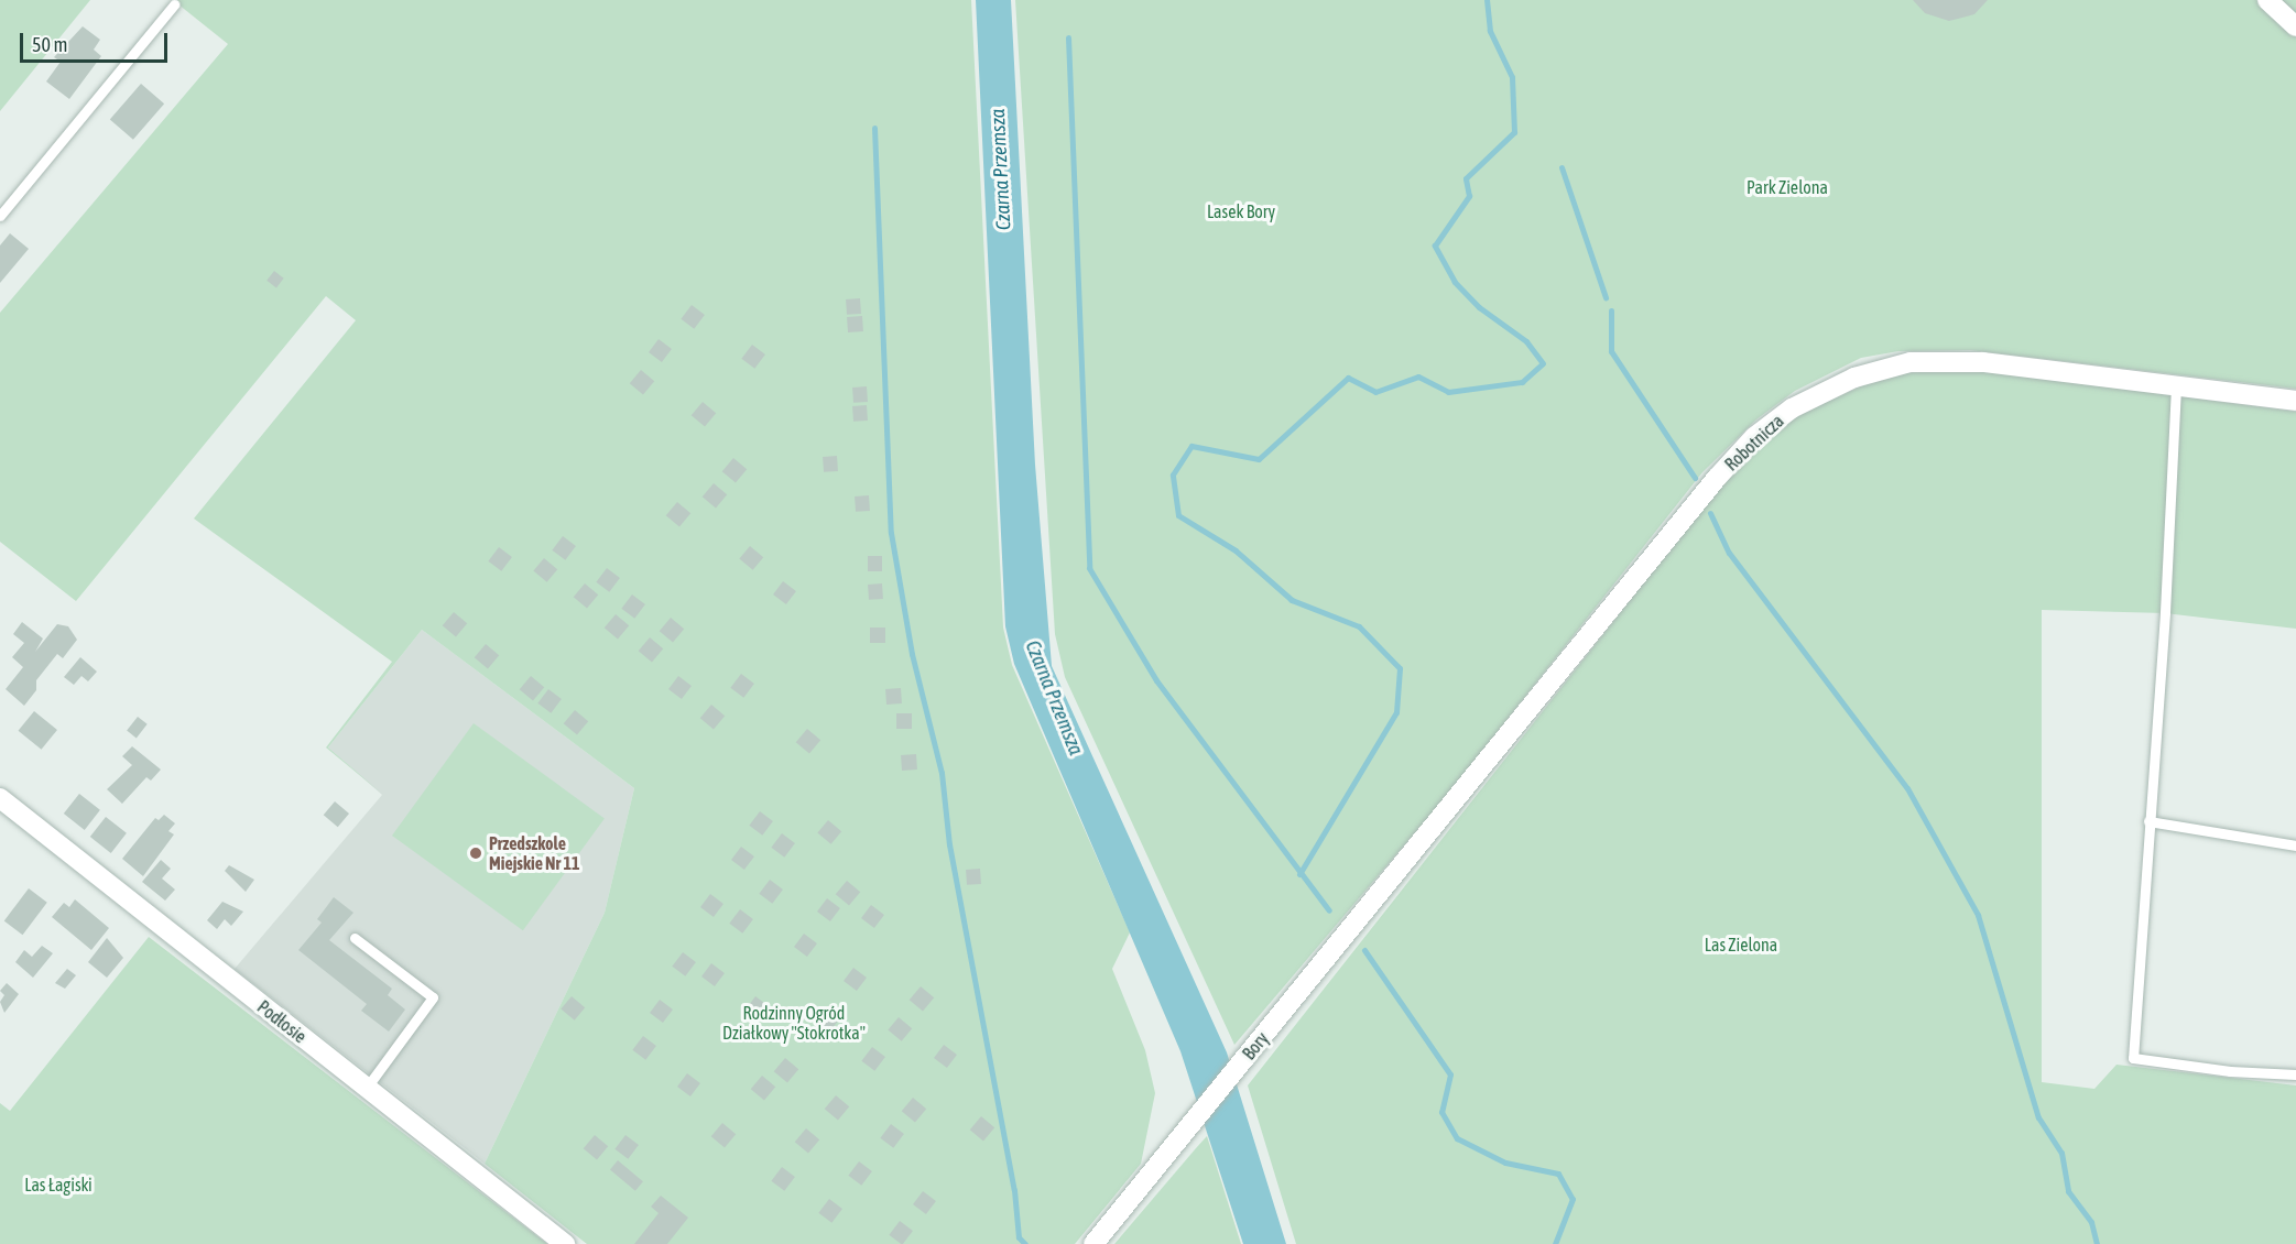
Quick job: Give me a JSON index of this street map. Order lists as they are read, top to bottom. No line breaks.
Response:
{"streets":{"street":["Robotnicza","Podłosie","Bory"]},"crossings":[["Robotnicza","Bory"]],"water":["Czarna Przemsza"],"parks":["Park Zielona","Lasek Bory","Las Zielona","Rodzinny Ogród Działkowy \"Stokrotka\"","Las Łagiski"],"places":["Przedszkole Miejskie Nr 11"],"scale_bar":"50 m"}
